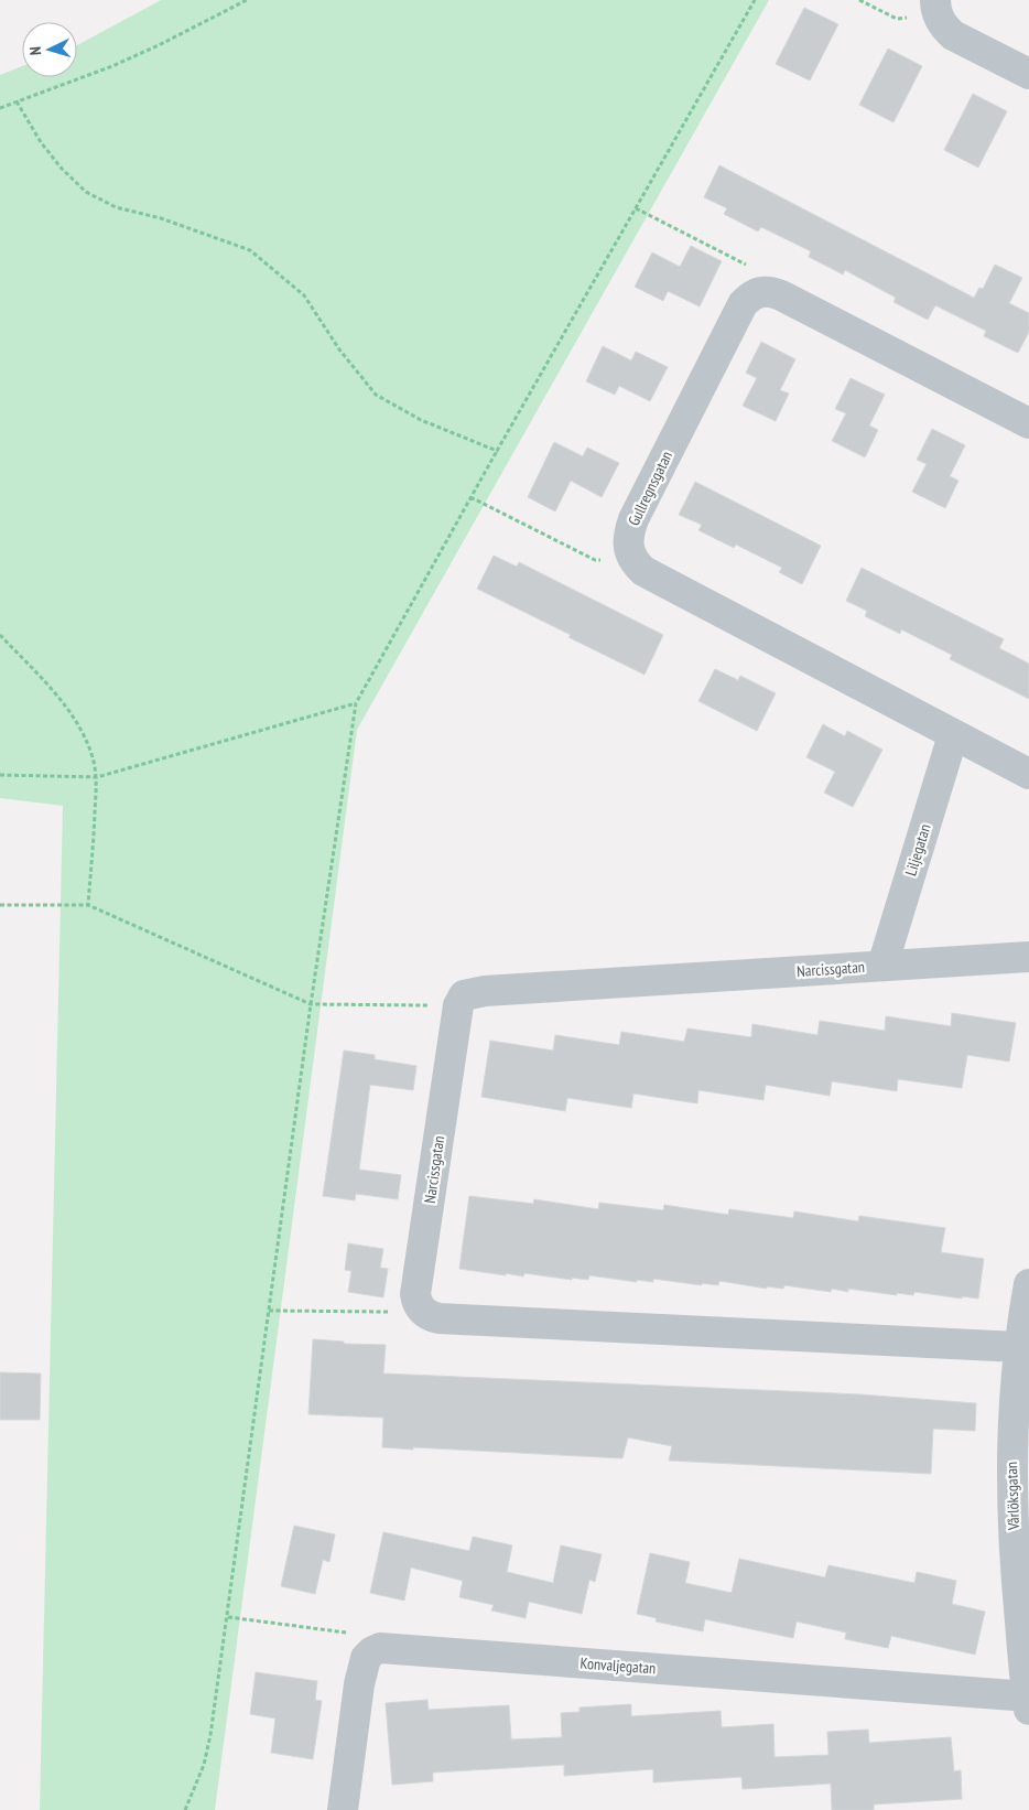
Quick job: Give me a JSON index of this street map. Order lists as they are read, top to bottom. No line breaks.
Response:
{"streets":{"street":["Gullregnsgatan","Liljegatan","Narcissgatan","Vårlöksgatan","Konvaljegatan"]},"crossings":[["Liljegatan","Narcissgatan"],["Vårlöksgatan","Konvaljegatan"]],"north":"left"}
